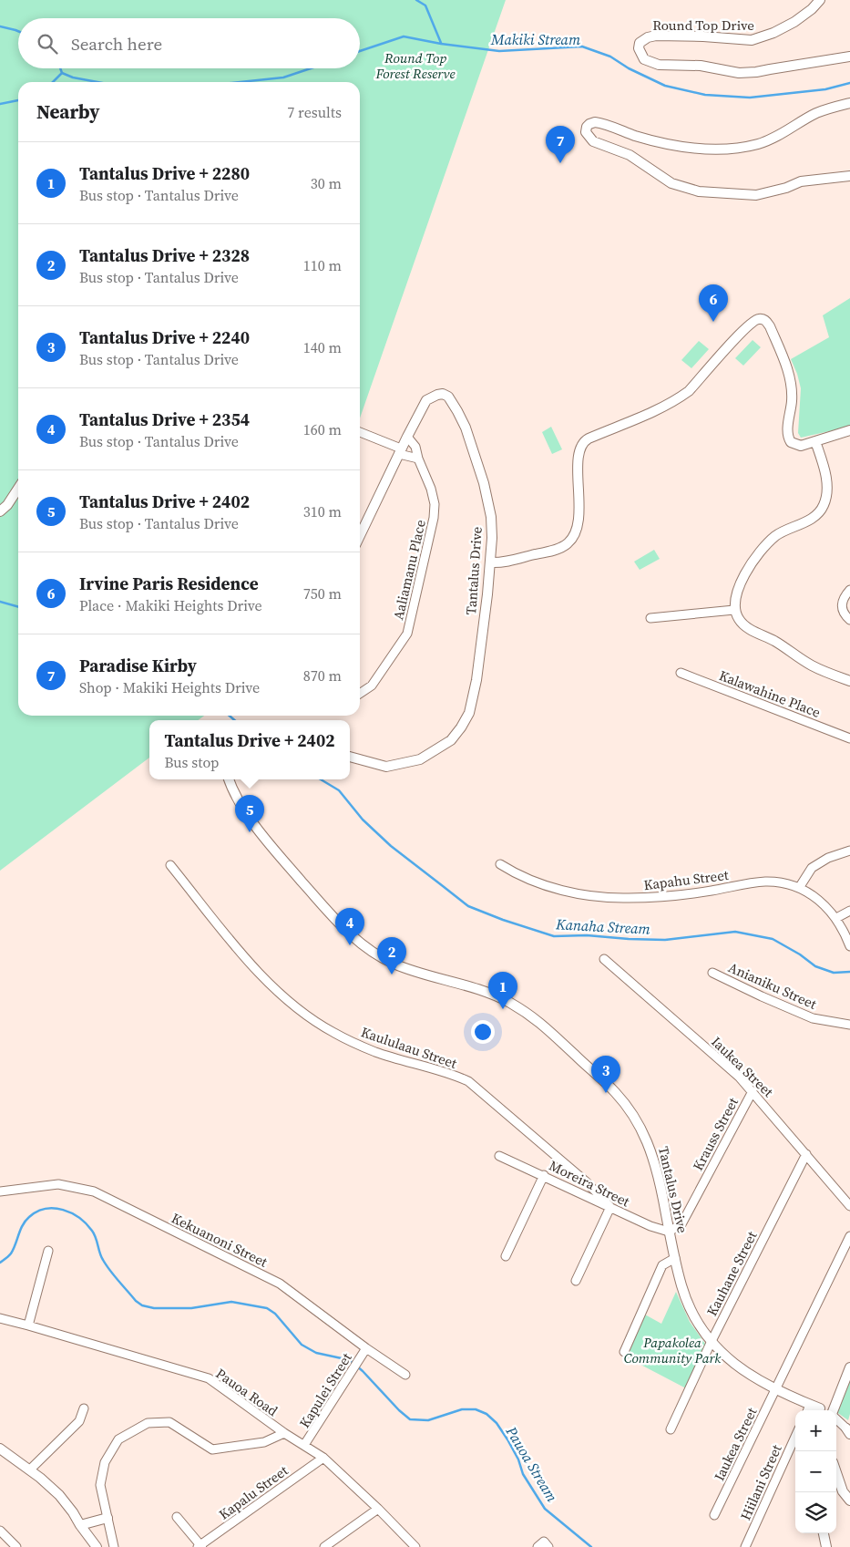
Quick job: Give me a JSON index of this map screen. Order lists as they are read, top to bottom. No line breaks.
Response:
{"streets":{"street":["Round Top Drive","Aaliamanu Place","Tantalus Drive","Kalawahine Place","Kapahu Street","Anianiku Street","Kaululaau Street","Iaukea Street","Krauss Street","Moreira Street","Kekuanoni Street","Kauhane Street","Kapulei Street","Pauoa Road","Hiilani Street","Kapalu Street"]},"crossings":[["Aaliamanu Place","Tantalus Drive"],["Tantalus Drive","Iaukea Street"],["Tantalus Drive","Krauss Street"],["Tantalus Drive","Moreira Street"],["Tantalus Drive","Kauhane Street"],["Kaululaau Street","Moreira Street"],["Iaukea Street","Krauss Street"],["Iaukea Street","Kauhane Street"],["Krauss Street","Moreira Street"],["Kekuanoni Street","Kapulei Street"],["Kapulei Street","Pauoa Road"],["Pauoa Road","Kapalu Street"]],"water":["Makiki Stream","Kanaha Stream","Pauoa Stream"],"parks":["Round Top Forest Reserve","Papakolea Community Park"],"page":{"search":"Search here","heading":["Nearby","7 results"],"pins":["7","6","5","4","2","1","3"],"list":[{"mark":"1","name":"Tantalus Drive + 2280","note":"Bus stop · Tantalus Drive","value":"30 m"},{"mark":"2","name":"Tantalus Drive + 2328","note":"Bus stop · Tantalus Drive","value":"110 m"},{"mark":"3","name":"Tantalus Drive + 2240","note":"Bus stop · Tantalus Drive","value":"140 m"},{"mark":"4","name":"Tantalus Drive + 2354","note":"Bus stop · Tantalus Drive","value":"160 m"},{"mark":"5","name":"Tantalus Drive + 2402","note":"Bus stop · Tantalus Drive","value":"310 m"},{"mark":"6","name":"Irvine Paris Residence","note":"Place · Makiki Heights Drive","value":"750 m"},{"mark":"7","name":"Paradise Kirby","note":"Shop · Makiki Heights Drive","value":"870 m"}],"popup":["Tantalus Drive + 2402","Bus stop"],"map_buttons":["+","−"]}}
